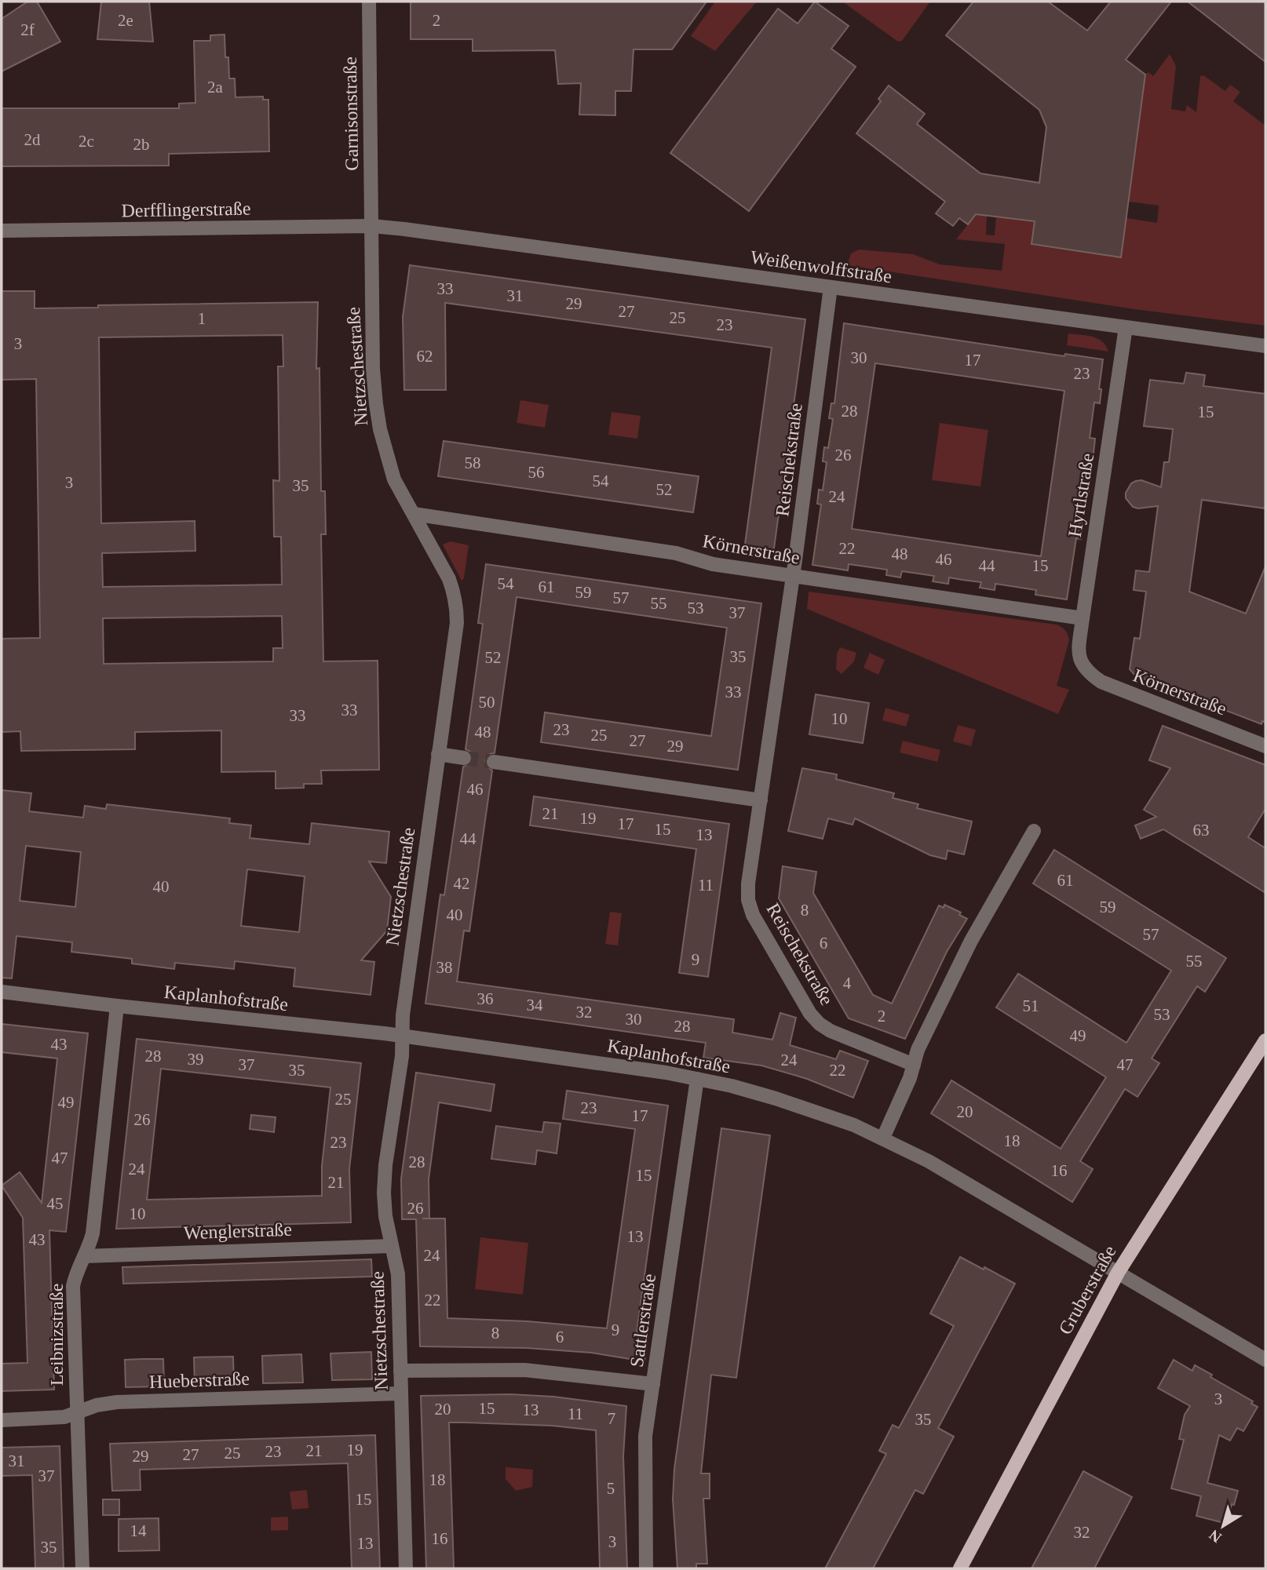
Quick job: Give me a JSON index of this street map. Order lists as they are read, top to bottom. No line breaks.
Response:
{"streets":{"main road":["Gruberstraße"],"street":["Garnisonstraße","Derfflingerstraße","Weißenwolffstraße","Nietzschestraße","Reischekstraße","Hyrtlstraße","Körnerstraße","Kaplanhofstraße","Wenglerstraße","Sattlerstraße","Leibnizstraße","Hueberstraße"]},"crossings":[["Garnisonstraße","Derfflingerstraße"],["Garnisonstraße","Weißenwolffstraße"],["Garnisonstraße","Nietzschestraße"],["Derfflingerstraße","Weißenwolffstraße"],["Derfflingerstraße","Nietzschestraße"],["Weißenwolffstraße","Nietzschestraße"],["Weißenwolffstraße","Reischekstraße"],["Weißenwolffstraße","Hyrtlstraße"],["Nietzschestraße","Körnerstraße"],["Nietzschestraße","Kaplanhofstraße"],["Nietzschestraße","Wenglerstraße"],["Nietzschestraße","Hueberstraße"],["Reischekstraße","Körnerstraße"],["Hyrtlstraße","Körnerstraße"],["Kaplanhofstraße","Gruberstraße"],["Kaplanhofstraße","Sattlerstraße"],["Kaplanhofstraße","Leibnizstraße"],["Wenglerstraße","Leibnizstraße"],["Leibnizstraße","Hueberstraße"]],"house_numbers":["2e","2","2f","2a","2d","2c","2b","33","31","29","27","25","1","23","3","62","30","17","23","28","15","26","58","56","54","3","35","52","24","22","48","46","44","15","54","61","59","57","55","53","37","35","52","33","50","33","33","10","23","48","25","27","29","46","21","19","17","15","63","13","44","61","42","11","40","59","8","40","57","6","9","55","38","4","36","34","51","32","53","2","30","28","49","43","28","39","24","37","47","35","22","25","49","23","20","17","26","18","23","47","28","24","16","15","21","45","26","10","13","43","24","22","9","8","6","3","15","20","13","11","7","35","19","21","23","25","27","29","31","37","18","5","15","14","32","16","3","13","35"],"north":"bottom left"}
